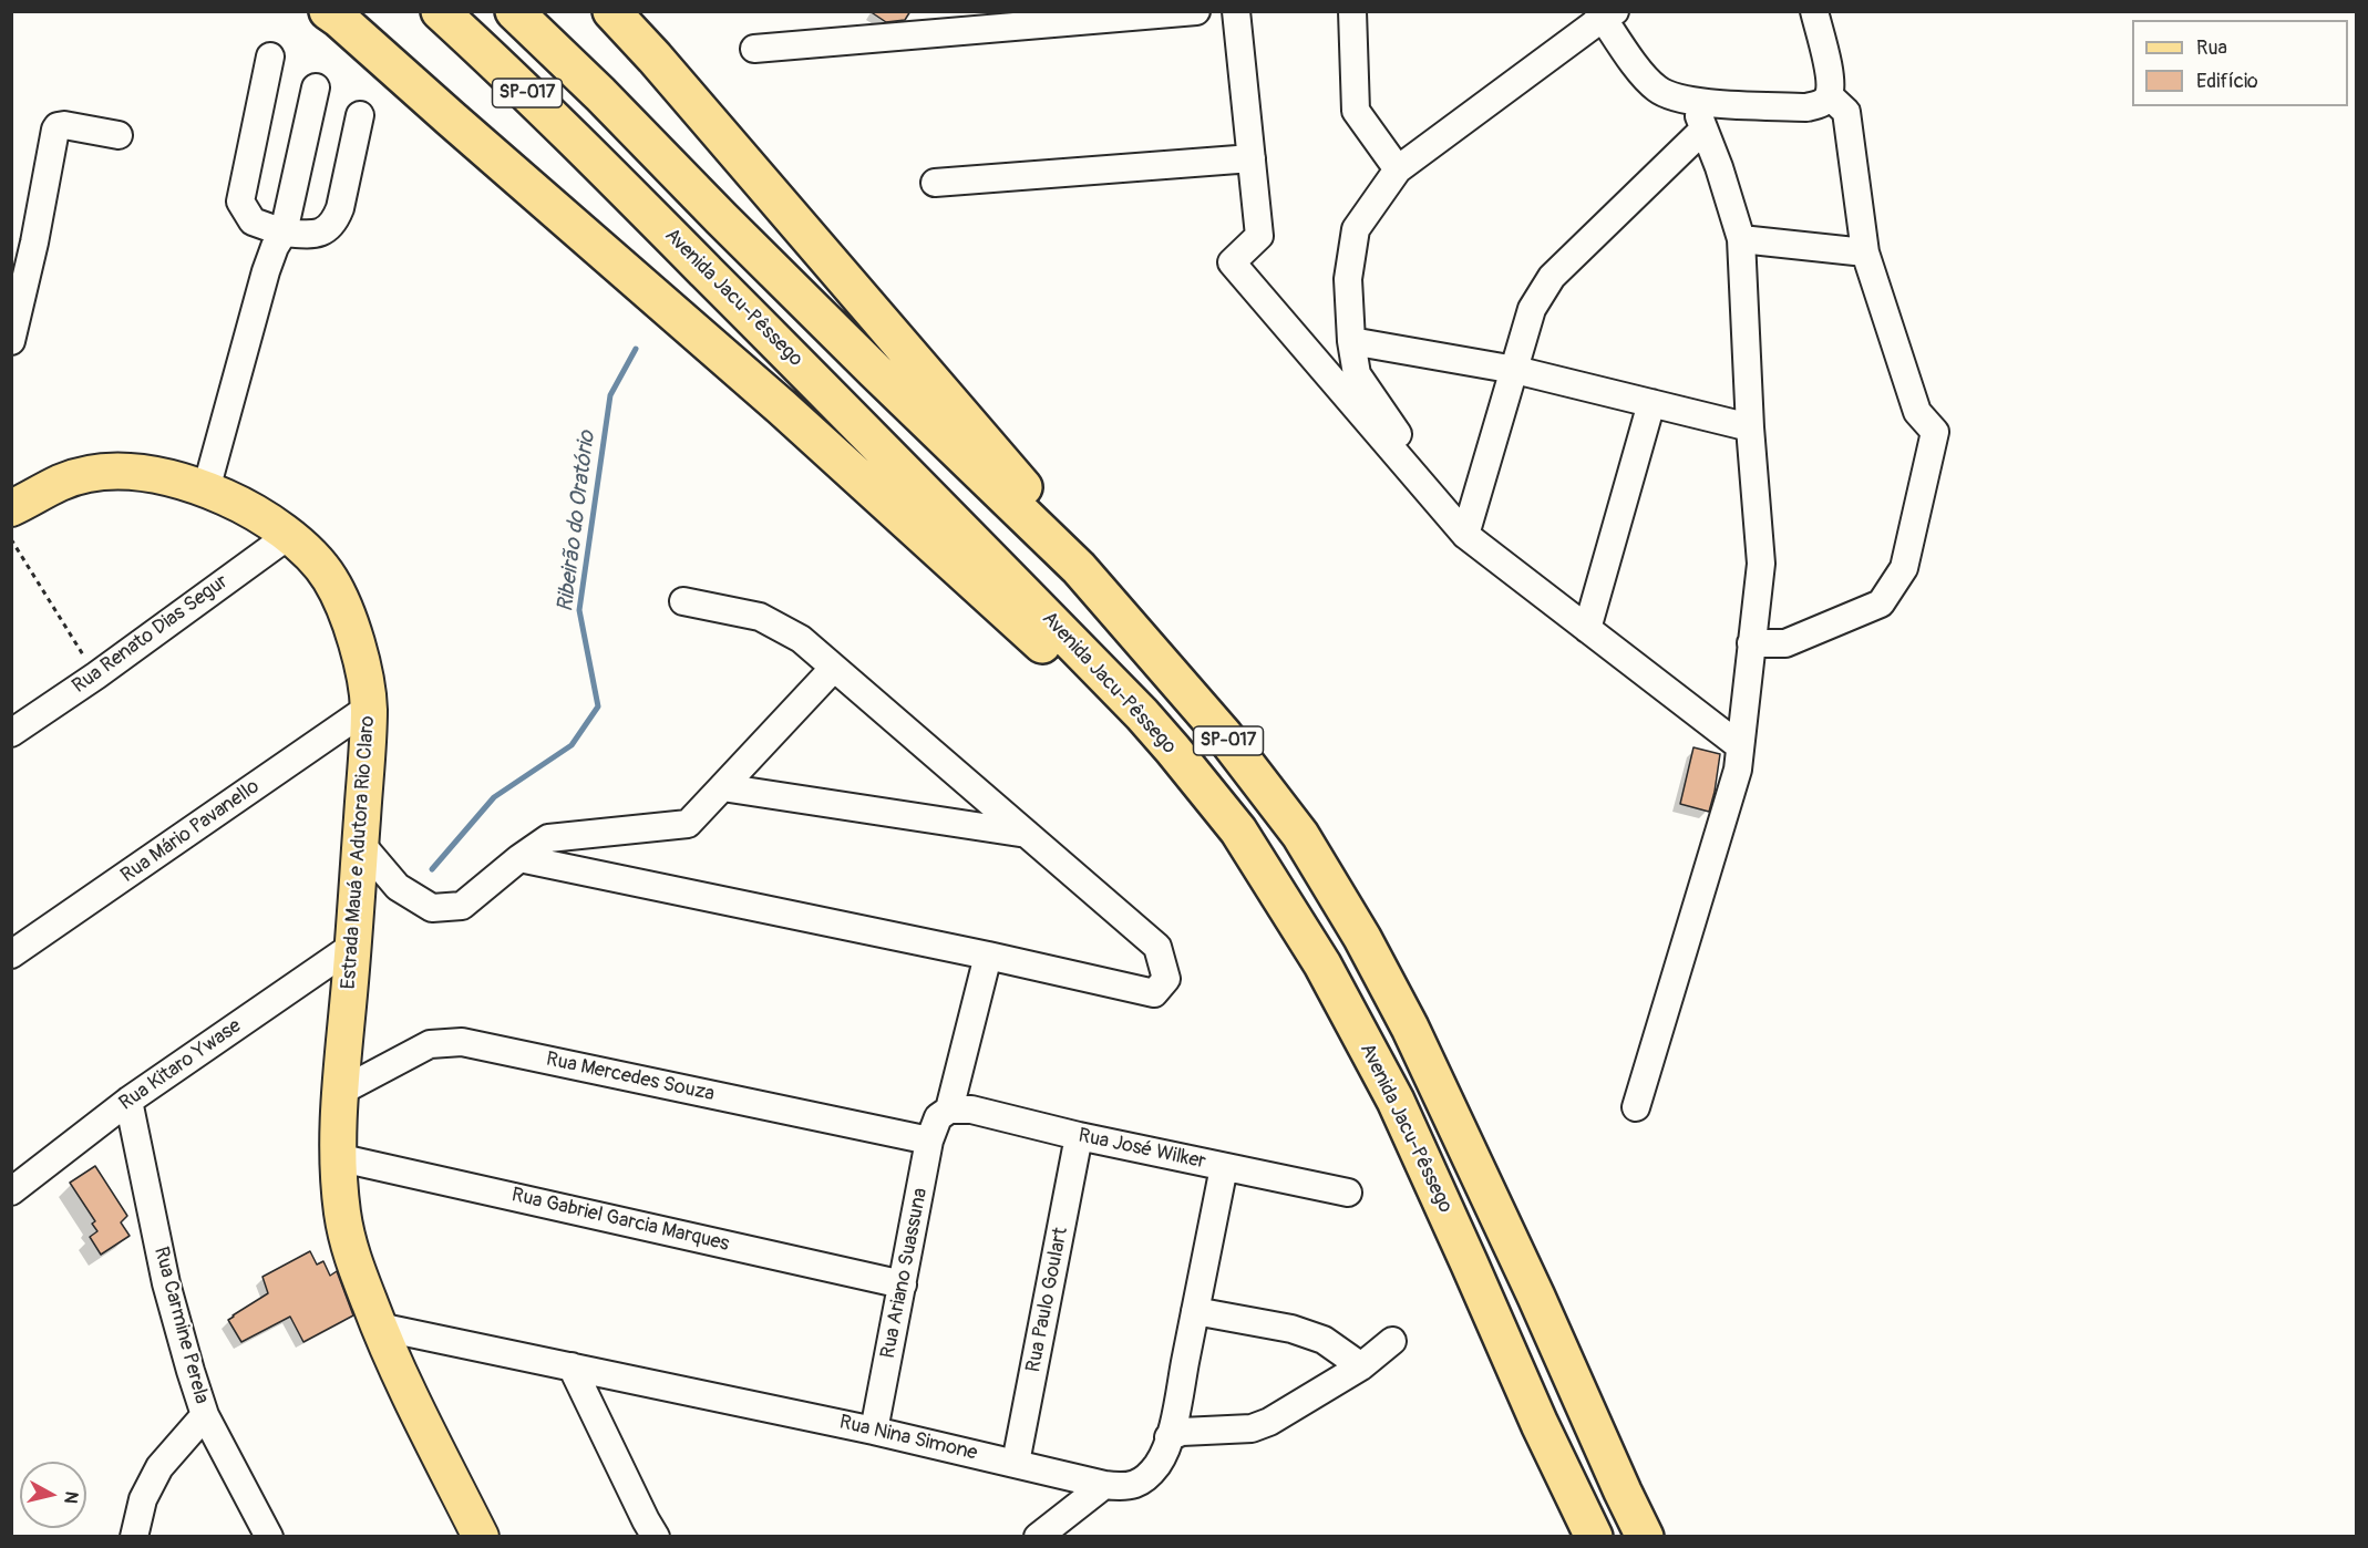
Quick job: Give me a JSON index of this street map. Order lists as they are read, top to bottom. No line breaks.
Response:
{"streets":{"highway":["SP-017","Avenida Jacu-Pêssego"],"main road":["Estrada Mauá e Adutora Rio Claro"],"street":["Rua Renato Dias Segur","Rua Mário Pavanello","Rua Kitaro Ywase","Rua Mercedes Souza","Rua José Wilker","Rua Gabriel Garcia Marques","Rua Ariano Suassuna","Rua Paulo Goulart","Rua Carmine Perela","Rua Nina Simone"]},"crossings":[["Rua Renato Dias Segur","Estrada Mauá e Adutora Rio Claro"],["Rua Mário Pavanello","Estrada Mauá e Adutora Rio Claro"],["Estrada Mauá e Adutora Rio Claro","Rua Kitaro Ywase"],["Estrada Mauá e Adutora Rio Claro","Rua Mercedes Souza"],["Estrada Mauá e Adutora Rio Claro","Rua Gabriel Garcia Marques"],["Estrada Mauá e Adutora Rio Claro","Rua Nina Simone"],["Rua Kitaro Ywase","Rua Carmine Perela"],["Rua Mercedes Souza","Rua José Wilker"],["Rua Mercedes Souza","Rua Ariano Suassuna"],["Rua José Wilker","Rua Ariano Suassuna"],["Rua José Wilker","Rua Paulo Goulart"],["Rua José Wilker","Rua Nina Simone"],["Rua Gabriel Garcia Marques","Rua Ariano Suassuna"],["Rua Ariano Suassuna","Rua Nina Simone"],["Rua Paulo Goulart","Rua Nina Simone"]],"water":["Ribeirão do Oratório"],"legend":["Rua","Edifício"],"north":"right"}
